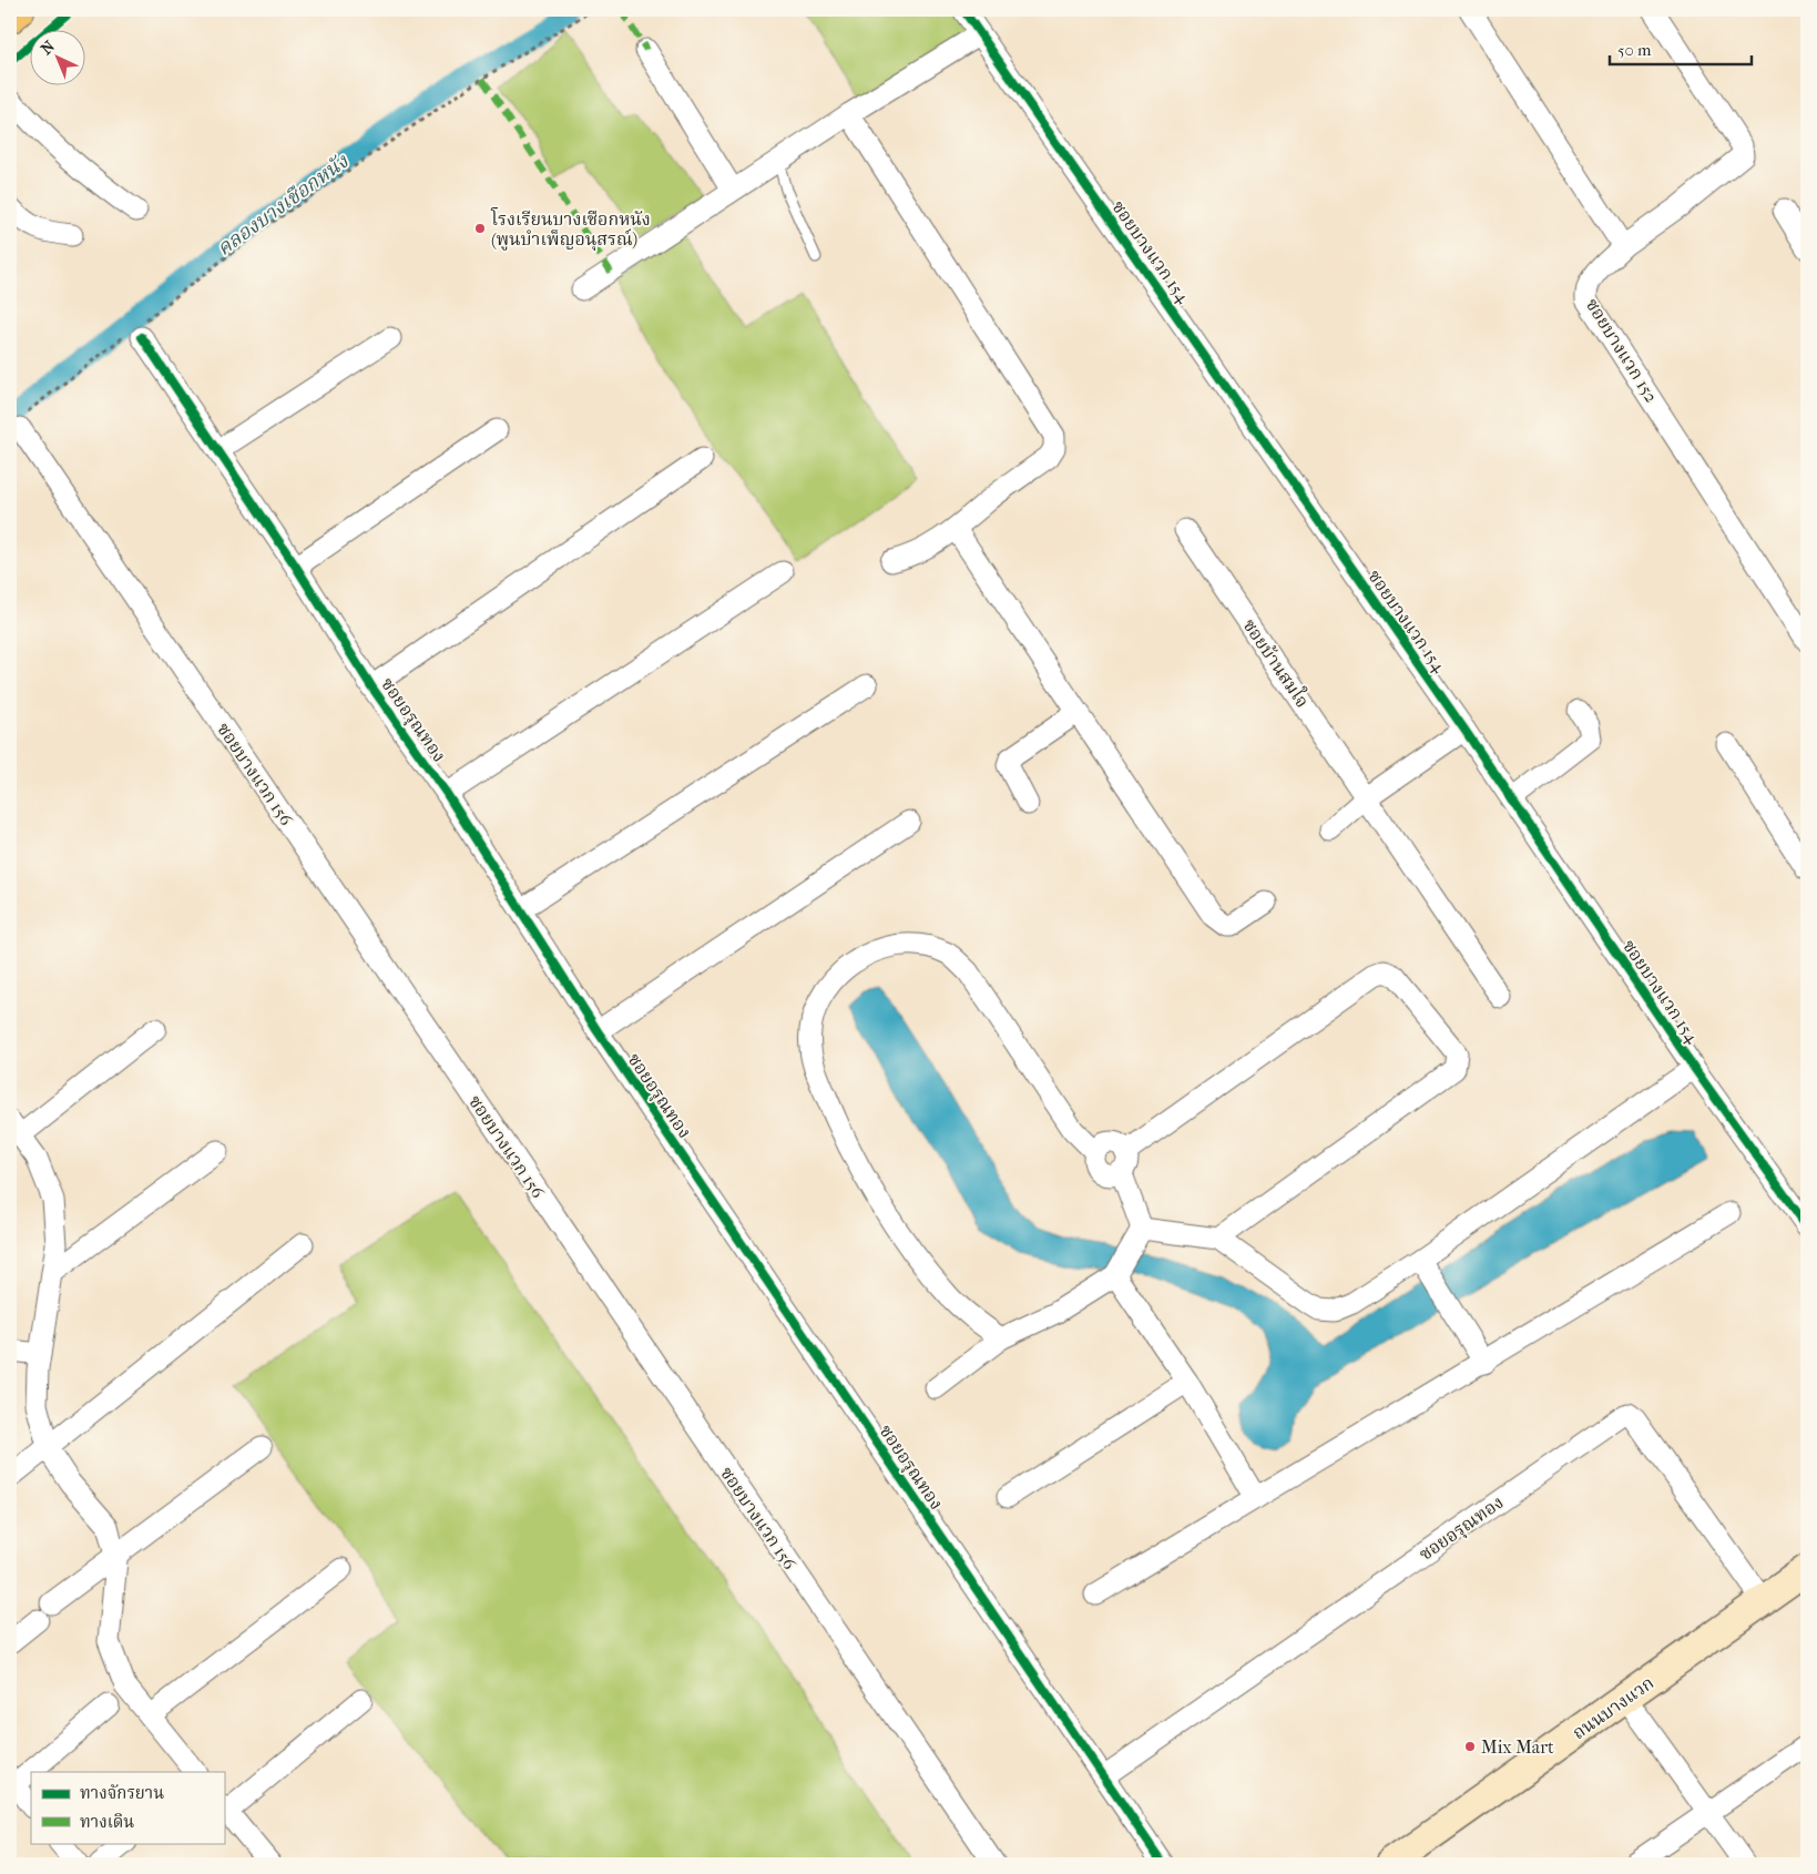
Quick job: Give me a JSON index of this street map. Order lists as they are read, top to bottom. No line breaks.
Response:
{"streets":{"main road":["ถนนบางแวก"],"street":["ซอยบางแวก 154","ซอยบางแวก 152","ซอยบ้านสมใจ","ซอยอรุณทอง","ซอยบางแวก 156"]},"crossings":[["ซอยอรุณทอง","ถนนบางแวก"]],"water":["คลองบางเชือกหนัง"],"places":["โรงเรียนบางเชือกหนัง (พูนบำเพ็ญอนุสรณ์)","Mix Mart"],"legend":["ทางจักรยาน","ทางเดิน"],"scale_bar":"50 m","north":"top left"}
